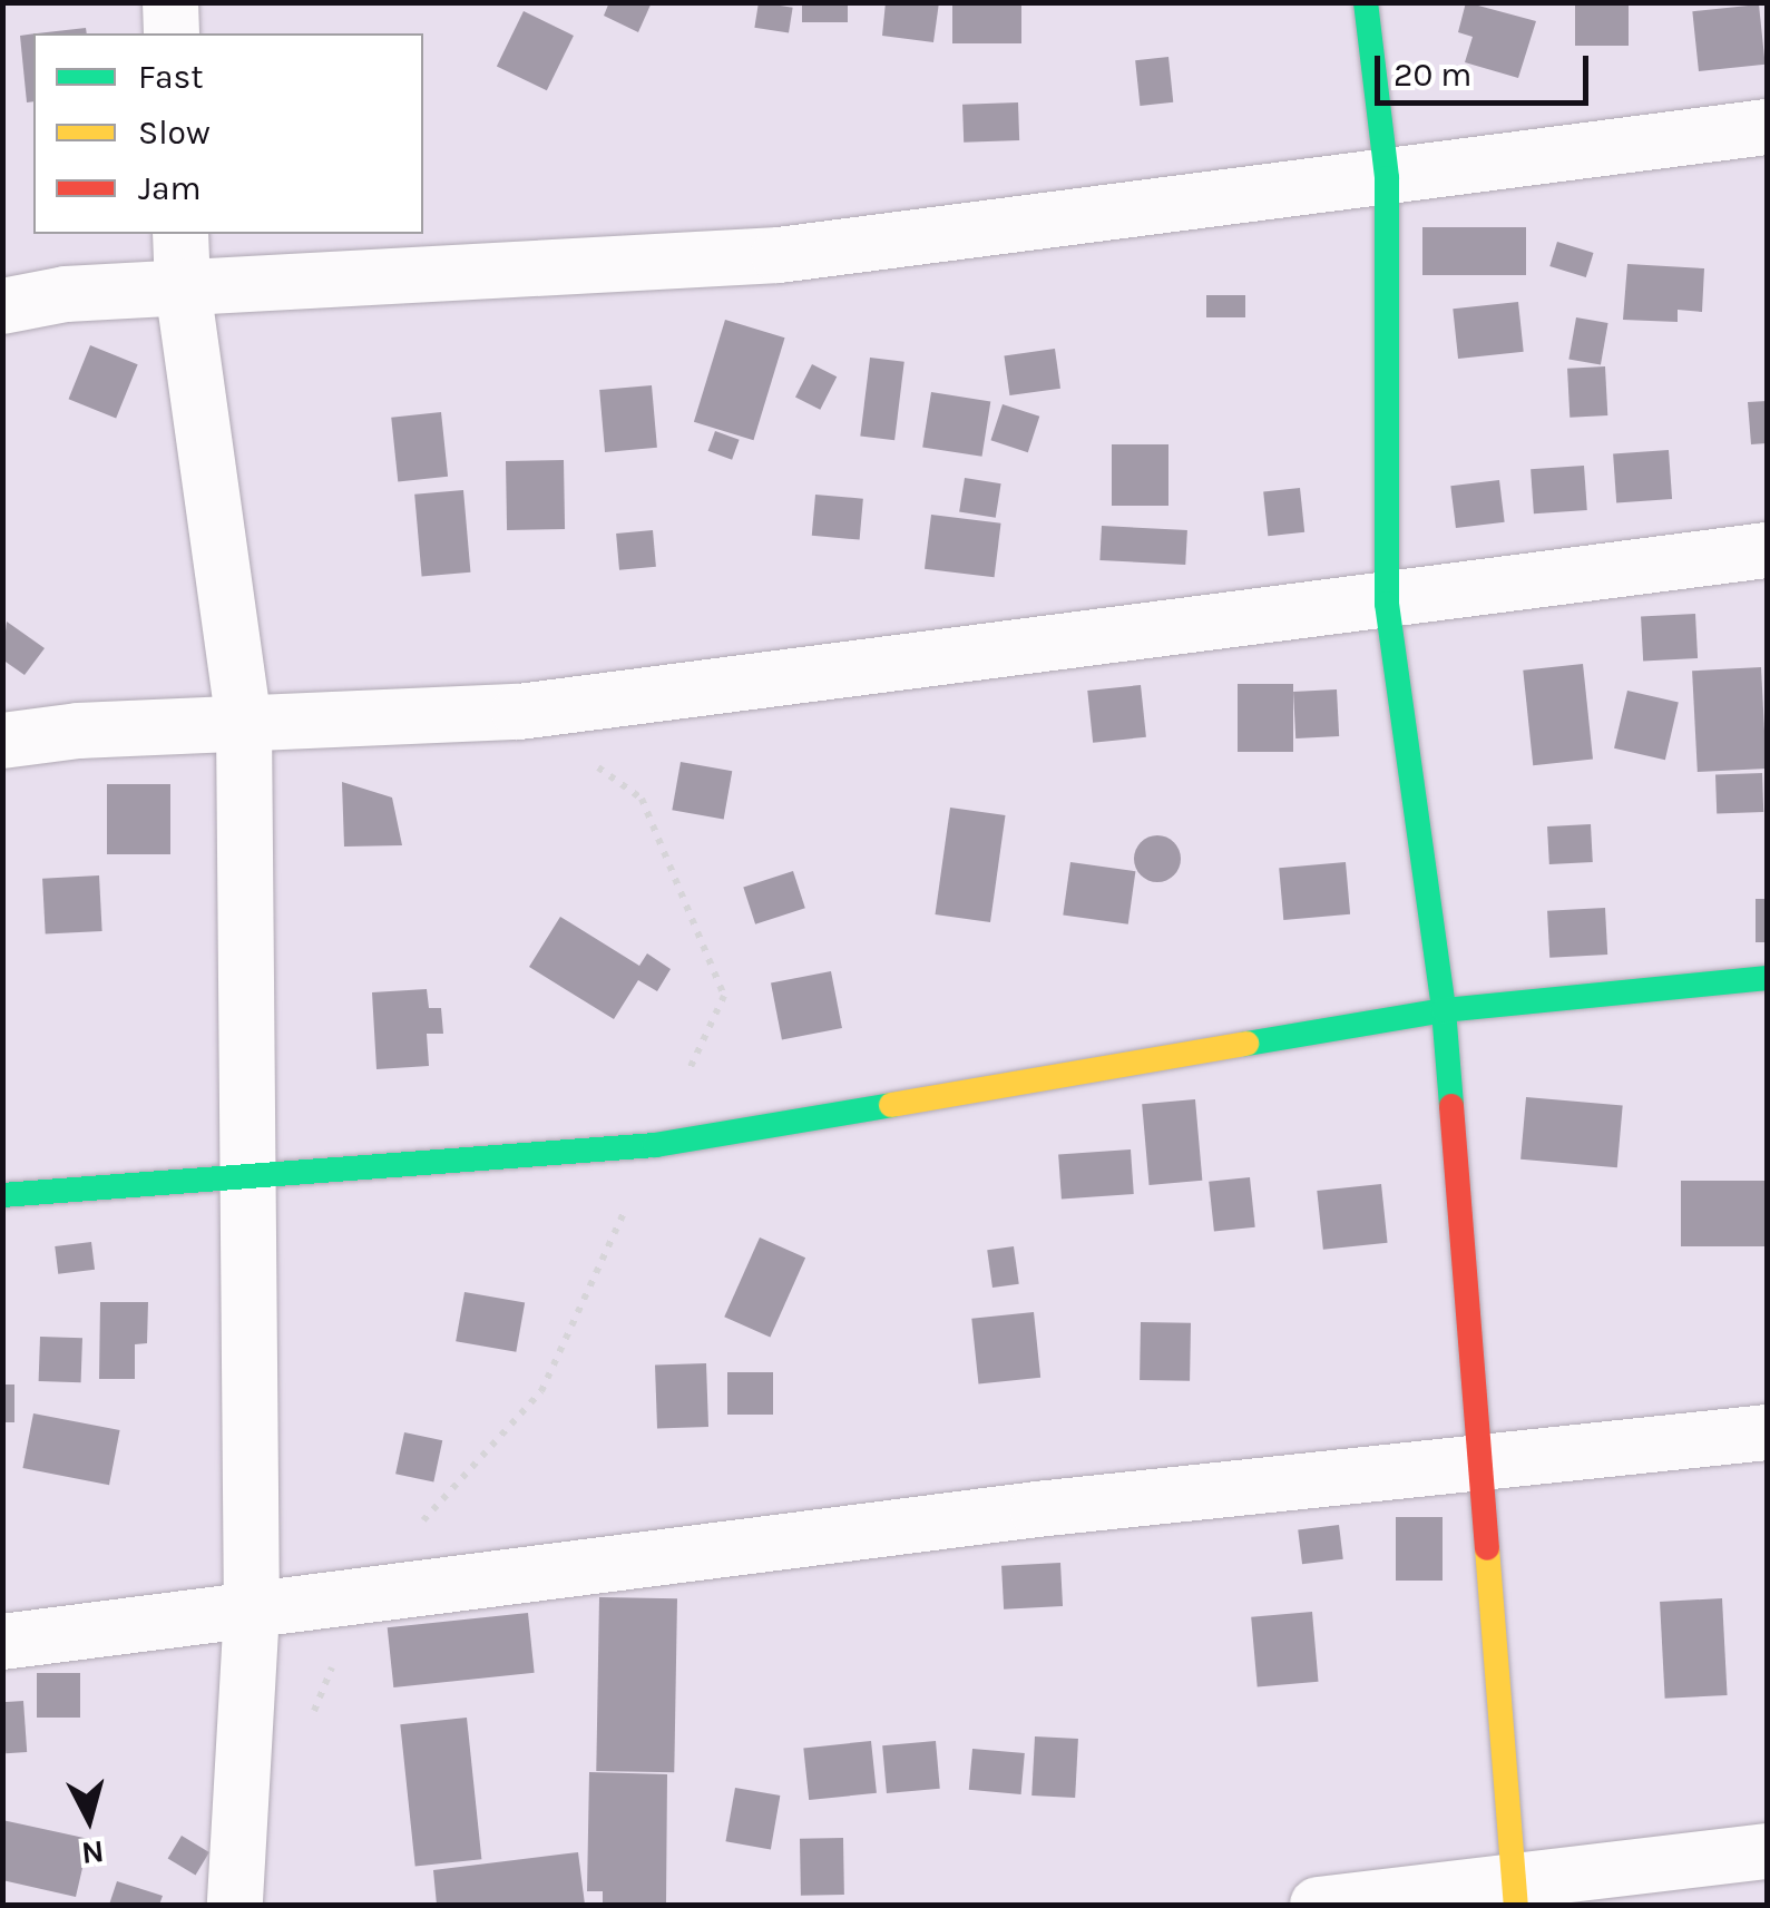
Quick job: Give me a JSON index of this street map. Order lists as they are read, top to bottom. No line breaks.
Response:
{"legend":["Fast","Slow","Jam"],"scale_bar":"20 m","north":"bottom"}
